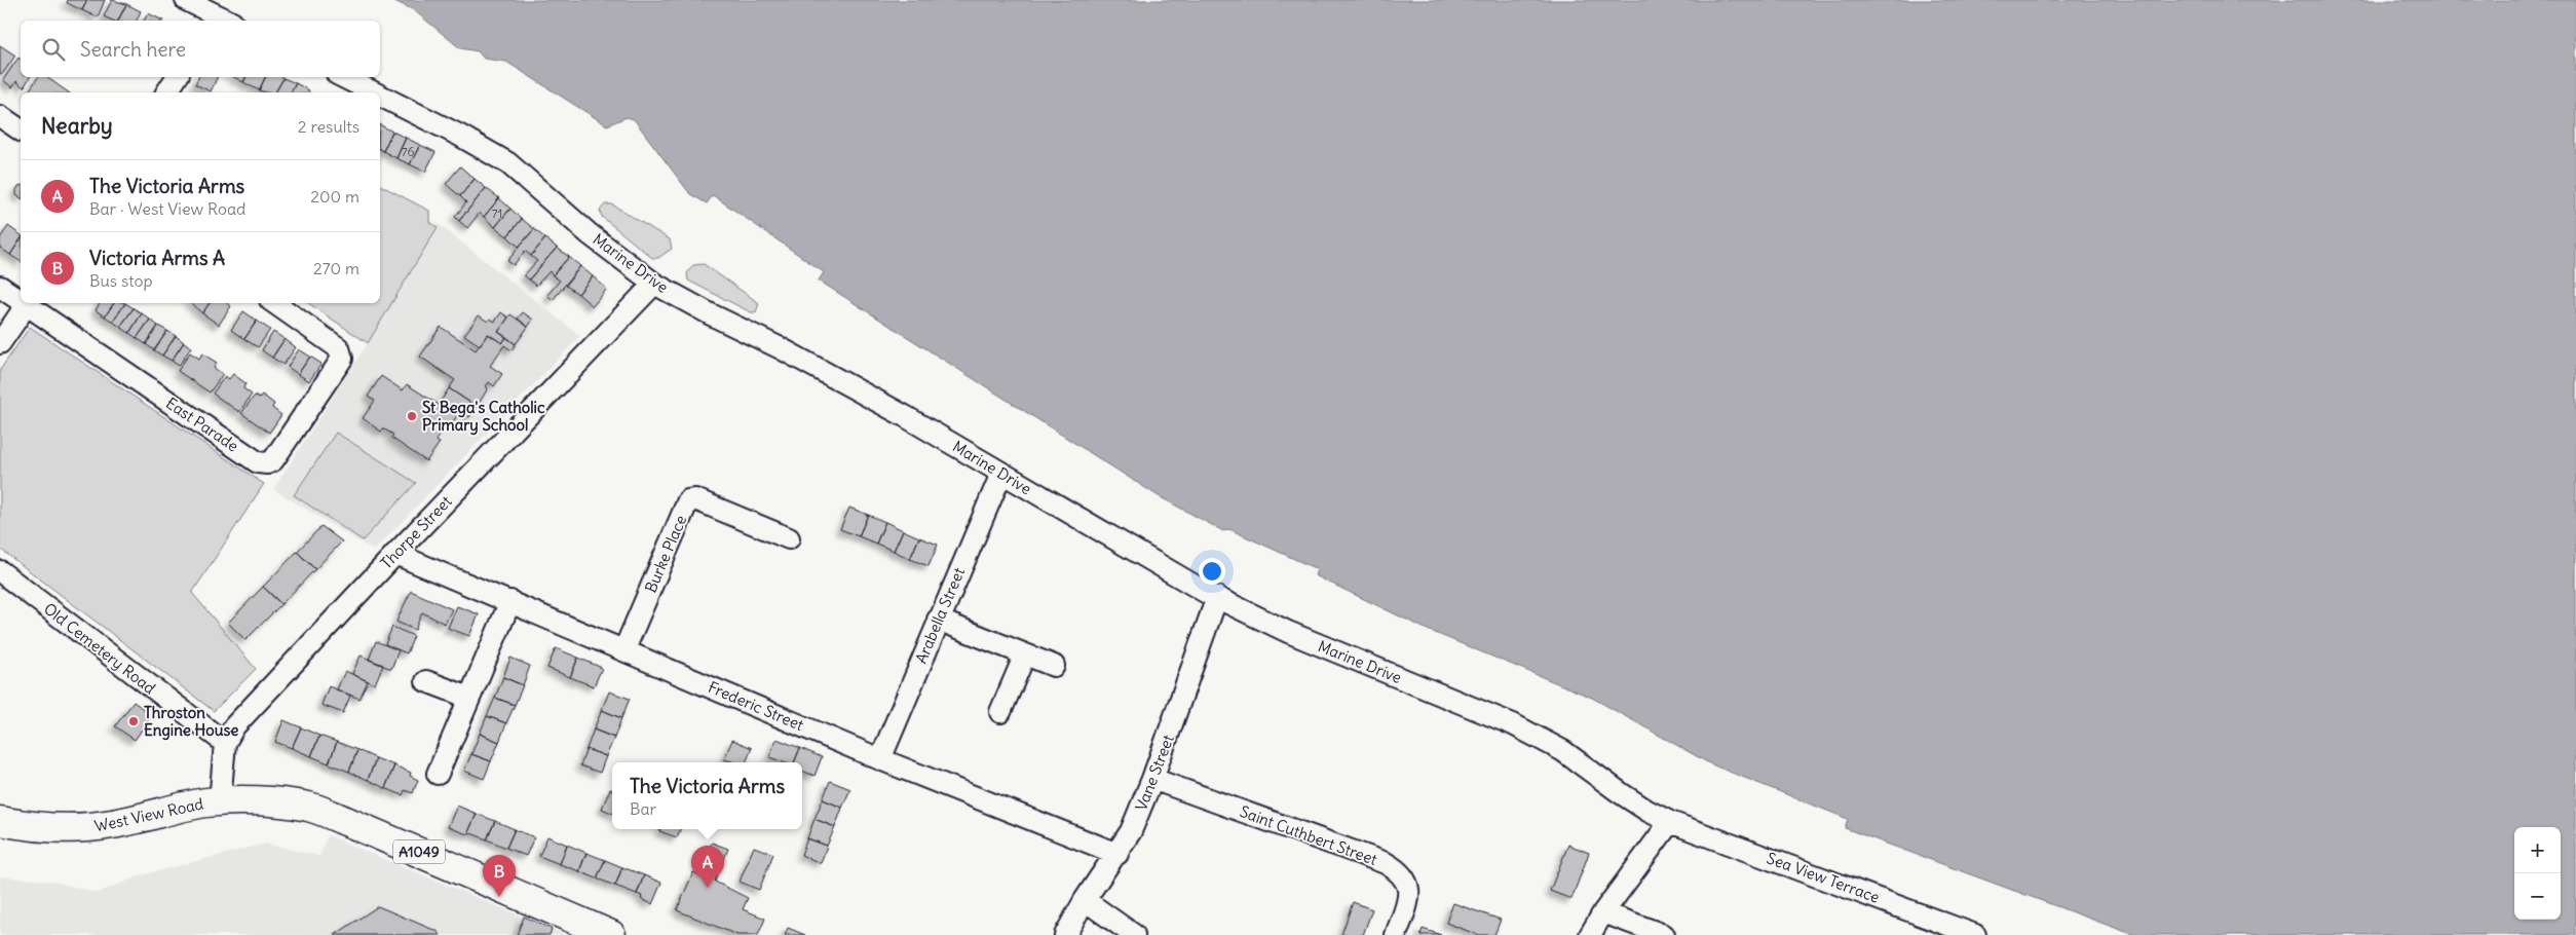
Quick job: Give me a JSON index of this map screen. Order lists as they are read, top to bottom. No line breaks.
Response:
{"streets":{"main road":["West View Road","A1049"],"street":["Marine Drive","East Parade","Thorpe Street","Burke Place","Arabella Street","Old Cemetery Road","Frederic Street","Vane Street","Saint Cuthbert Street","Sea View Terrace"]},"crossings":[["Marine Drive","Thorpe Street"],["Marine Drive","Arabella Street"],["Marine Drive","Vane Street"],["Marine Drive","Sea View Terrace"],["Thorpe Street","Old Cemetery Road"],["Thorpe Street","Frederic Street"],["Burke Place","Frederic Street"],["Arabella Street","Frederic Street"],["Frederic Street","Vane Street"],["Vane Street","Saint Cuthbert Street"]],"places":["St Bega's Catholic Primary School","Throston Engine House"],"house_numbers":["76","71"],"page":{"search":"Search here","heading":["Nearby","2 results"],"list":[{"mark":"A","name":"The Victoria Arms","note":"Bar · West View Road","value":"200 m"},{"mark":"B","name":"Victoria Arms A","note":"Bus stop","value":"270 m"}],"popup":["The Victoria Arms","Bar"],"map_buttons":["+","−"],"pins":["A","B"]}}
